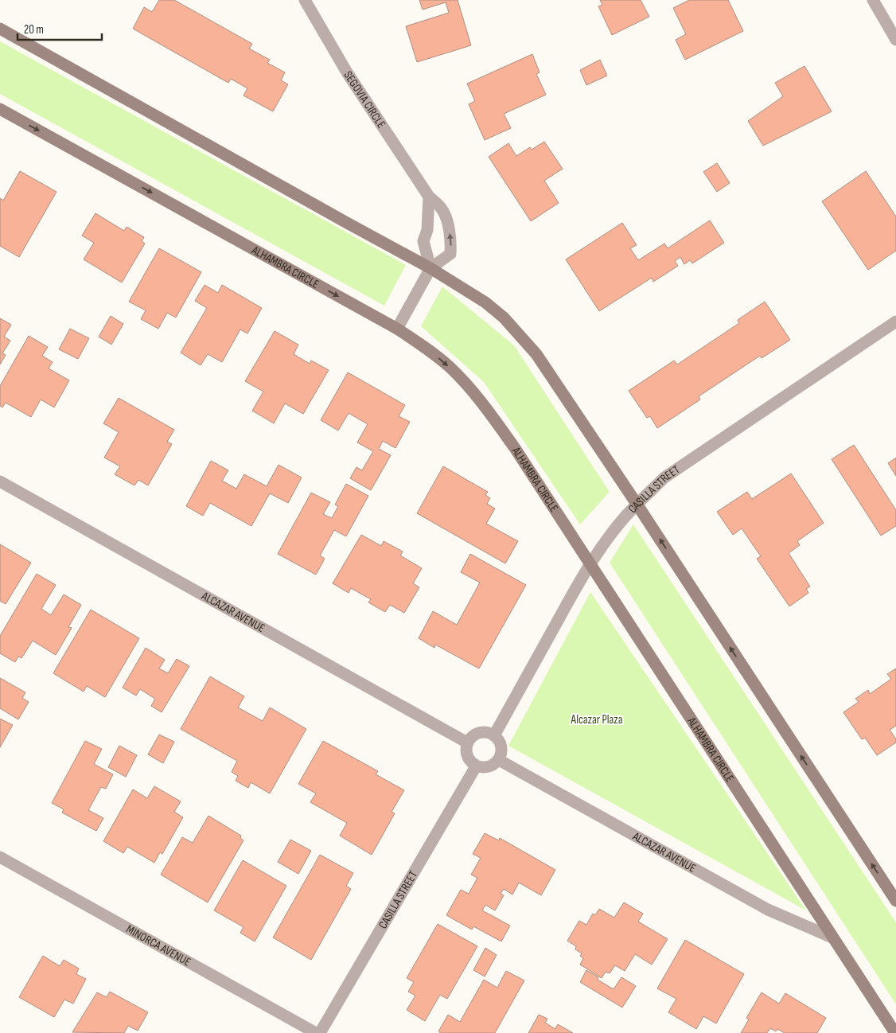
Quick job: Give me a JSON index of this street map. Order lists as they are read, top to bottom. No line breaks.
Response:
{"streets":{"street":["SEGOVIA CIRCLE","ALHAMBRA CIRCLE","CASILLA STREET","ALCAZAR AVENUE","MINORCA AVENUE"]},"crossings":[["SEGOVIA CIRCLE","ALHAMBRA CIRCLE"],["ALHAMBRA CIRCLE","CASILLA STREET"],["ALHAMBRA CIRCLE","ALCAZAR AVENUE"],["CASILLA STREET","ALCAZAR AVENUE"]],"parks":["Alcazar Plaza"],"scale_bar":"20 m"}
